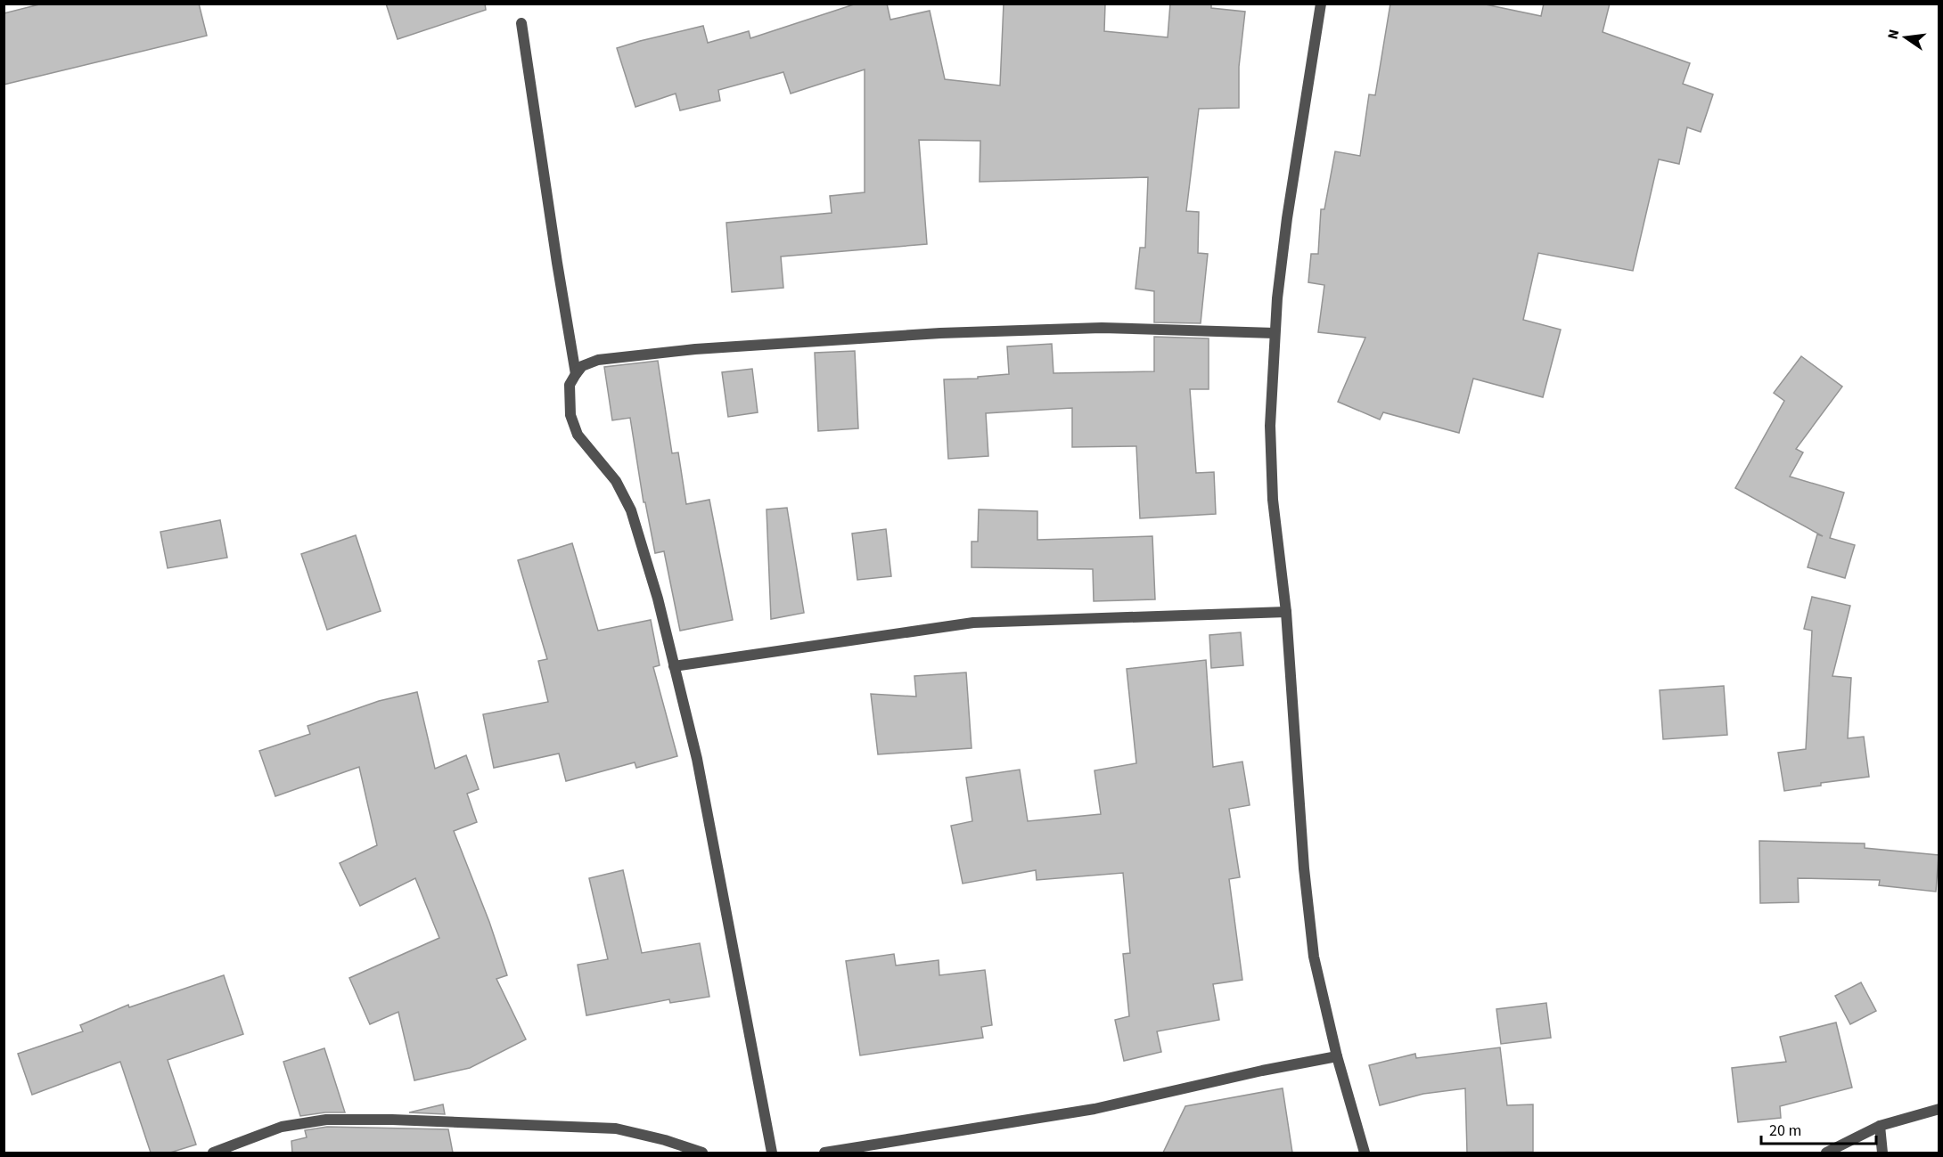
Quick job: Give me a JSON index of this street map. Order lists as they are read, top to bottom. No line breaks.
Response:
{"scale_bar":"20 m","north":"left"}
